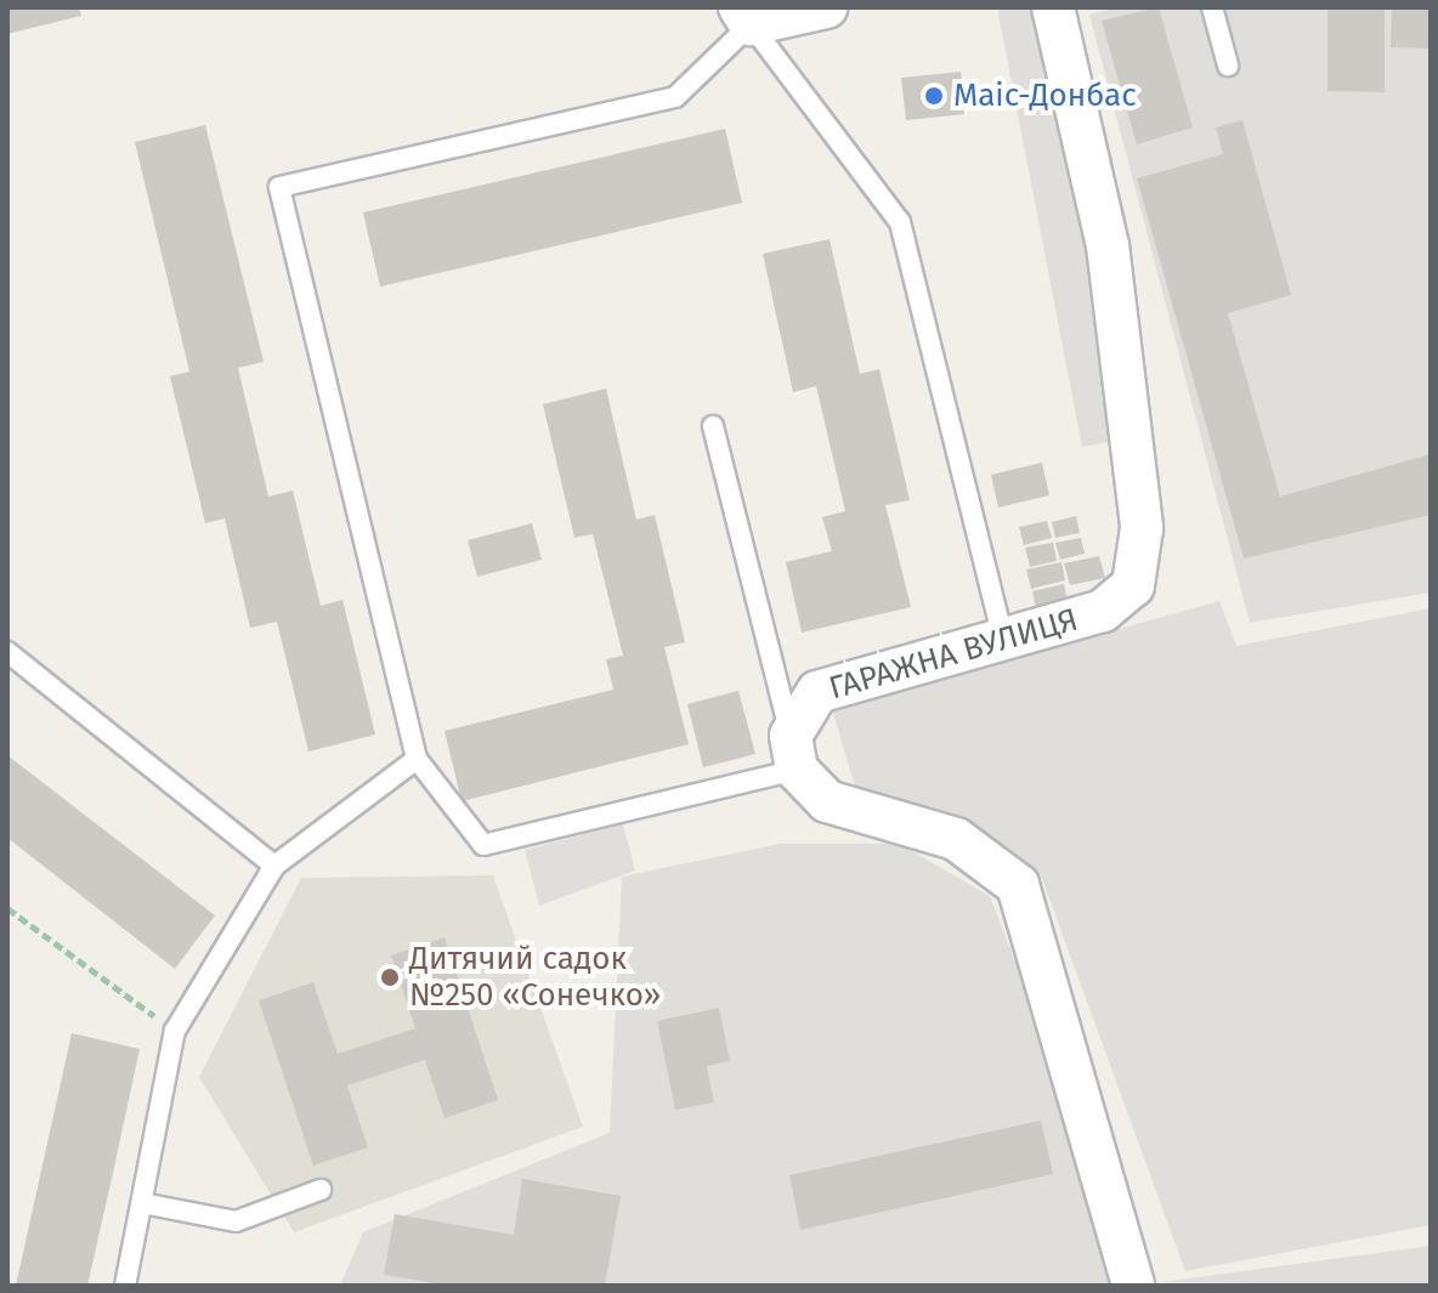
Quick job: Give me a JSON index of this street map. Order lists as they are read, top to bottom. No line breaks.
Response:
{"streets":{"street":["ГАРАЖНА ВУЛИЦЯ"]},"places":["Маіс-Донбас","Дитячий садок №250 «Сонечко»"]}
